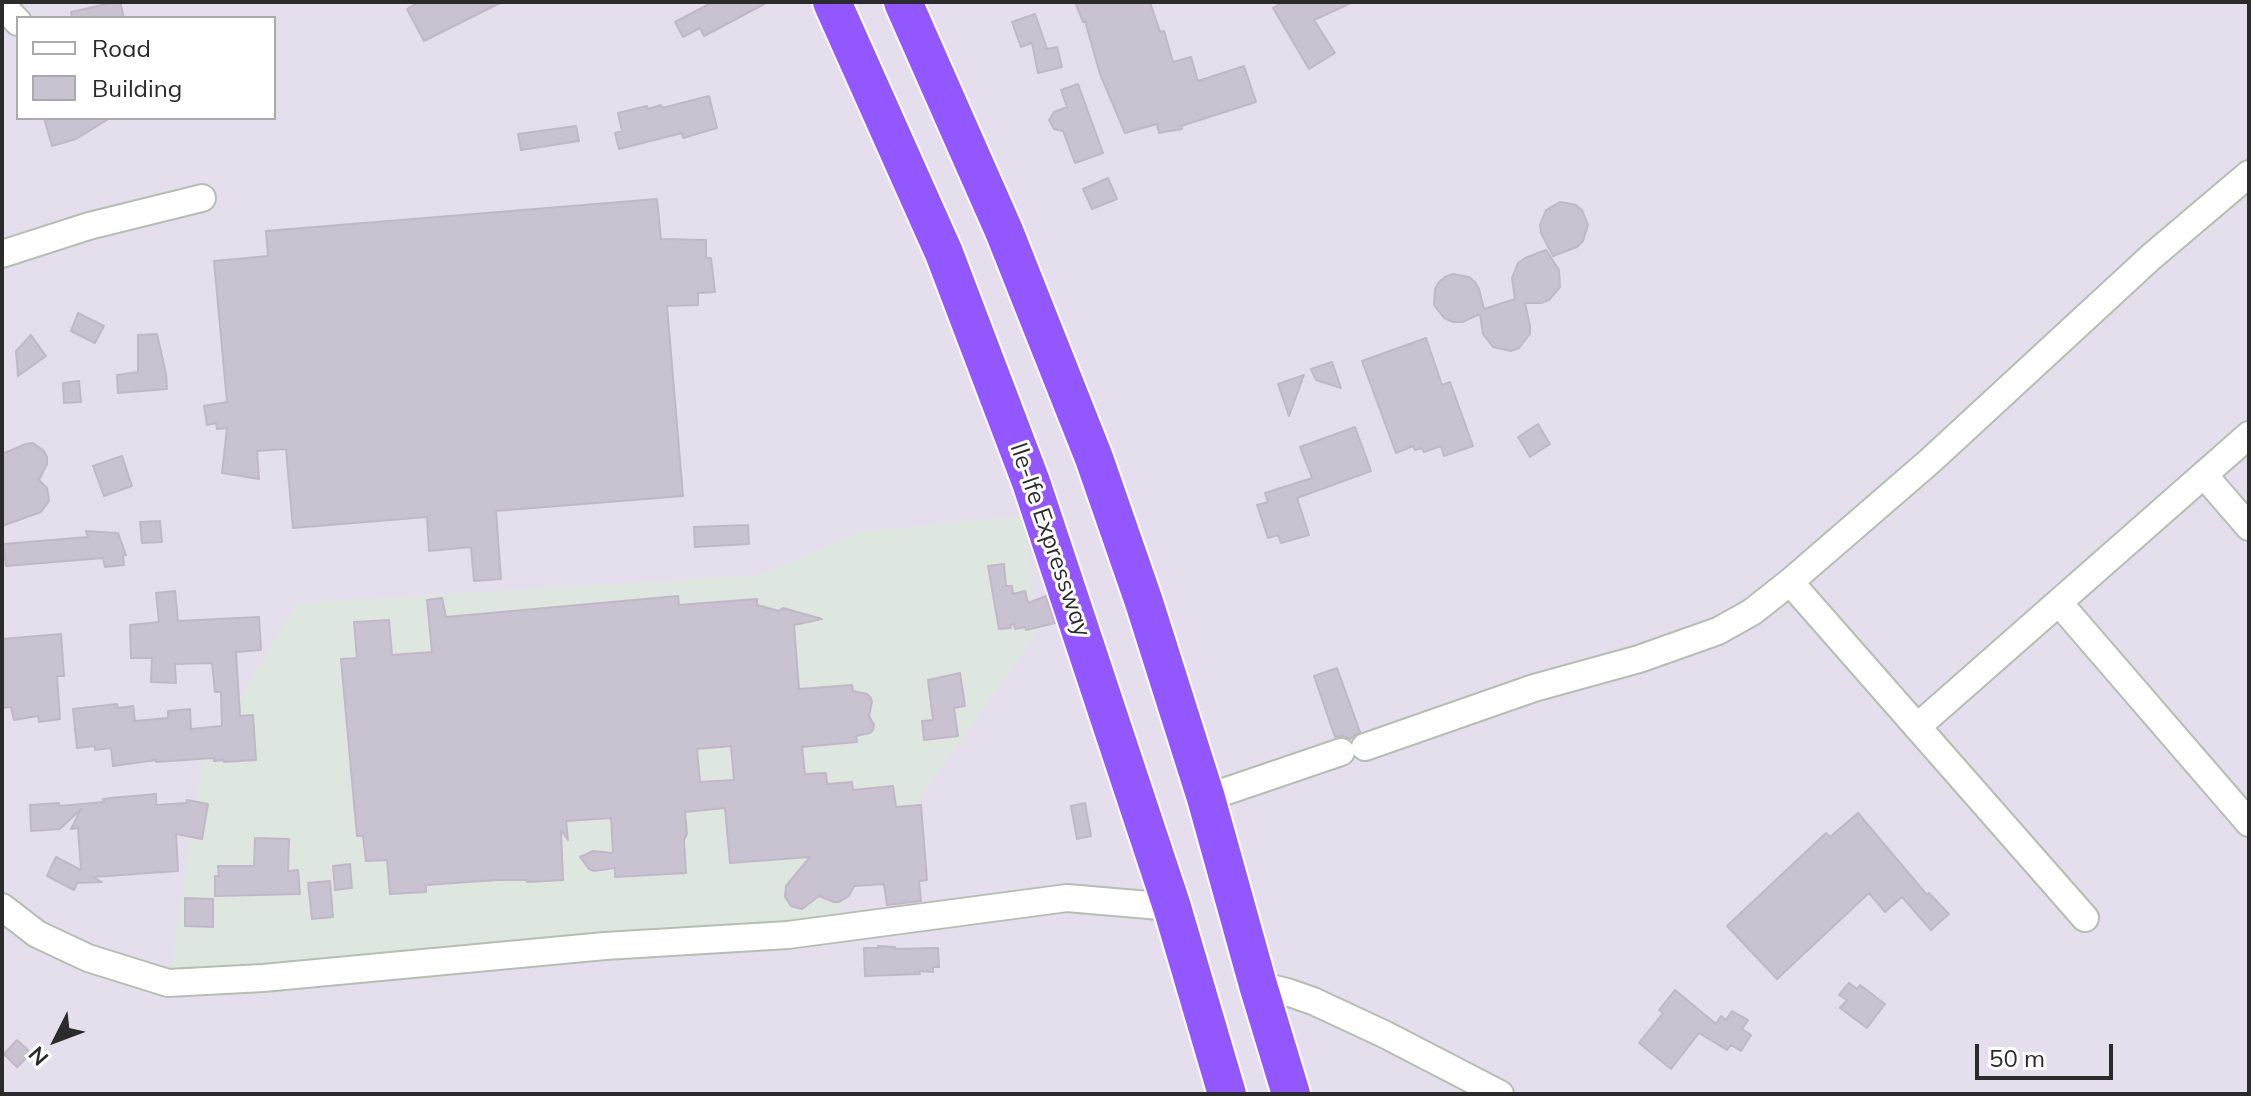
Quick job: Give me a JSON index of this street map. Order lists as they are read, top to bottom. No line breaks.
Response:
{"streets":{"highway":["Ile-Ife Expressway"]},"legend":["Road","Building"],"scale_bar":"50 m","north":"bottom left"}
